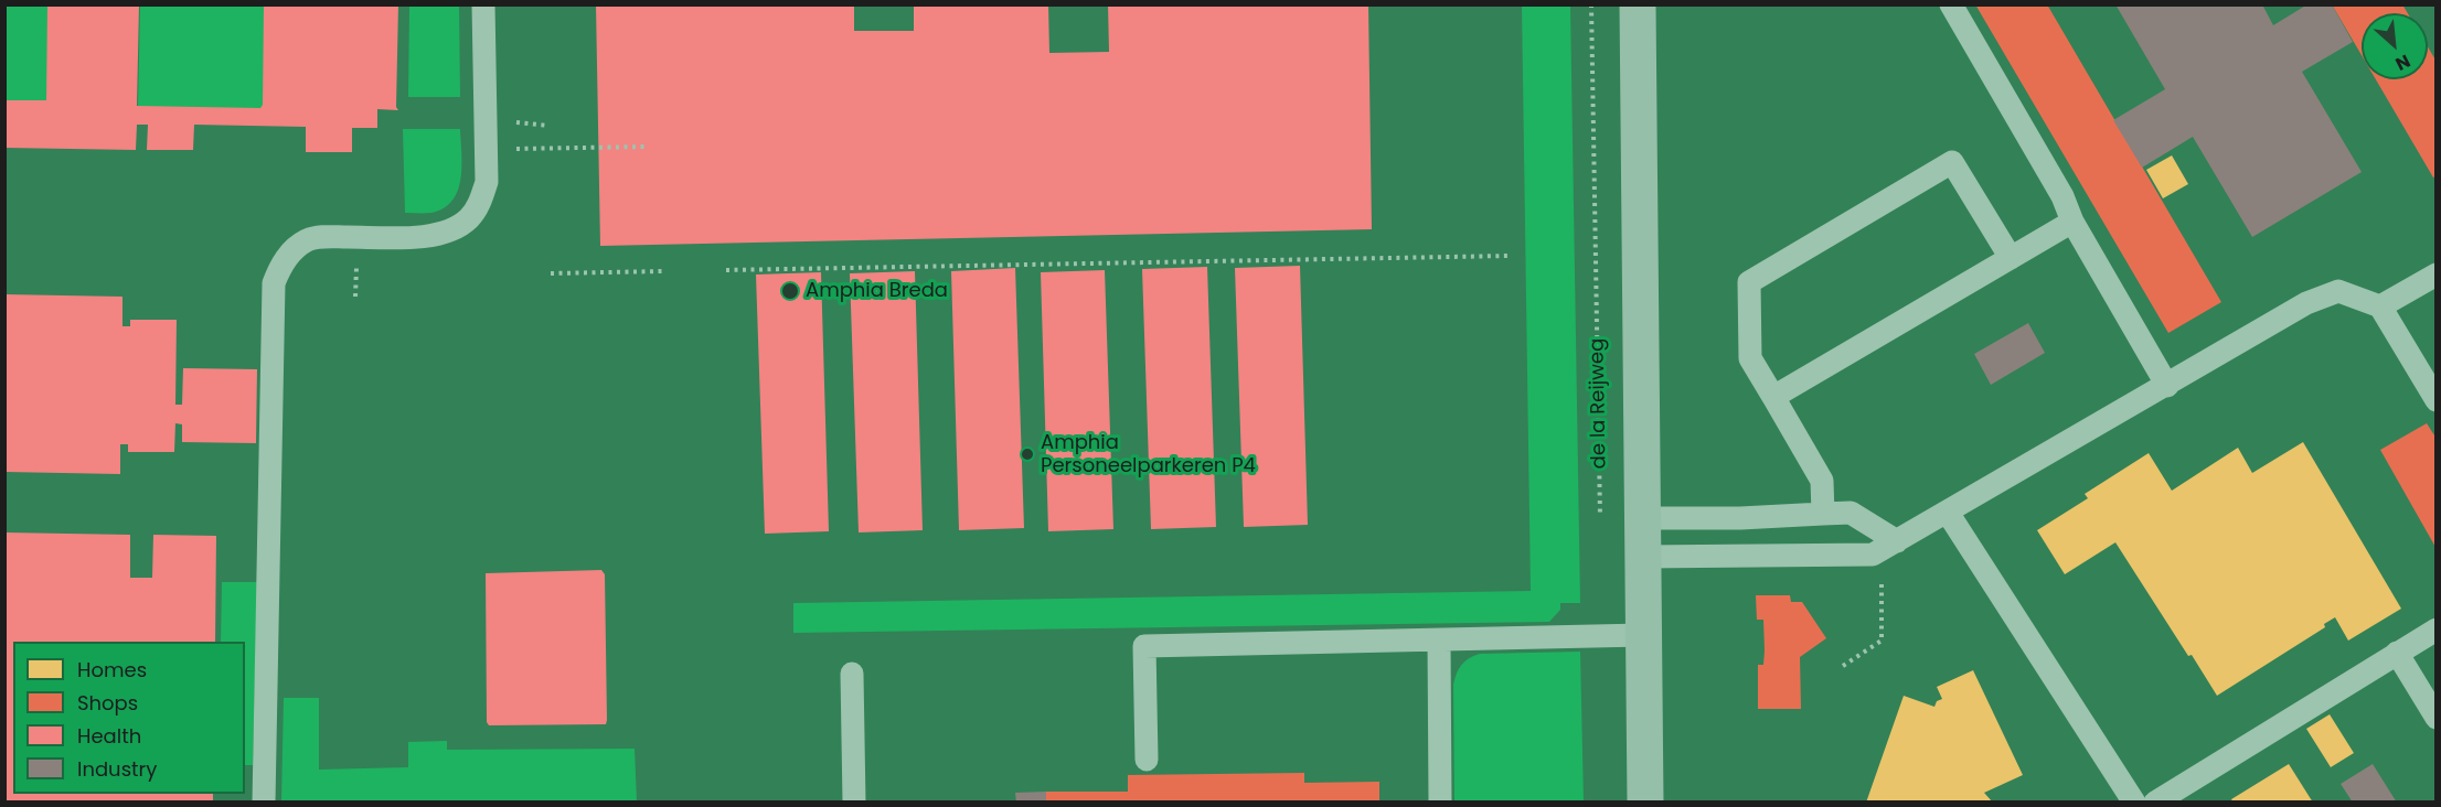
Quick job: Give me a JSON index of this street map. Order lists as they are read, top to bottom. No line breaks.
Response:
{"streets":{"path":["de la Reijweg"]},"places":["Amphia Breda","Amphia Personeelparkeren P4"],"legend":["Homes","Shops","Health","Industry"],"north":"bottom right"}
